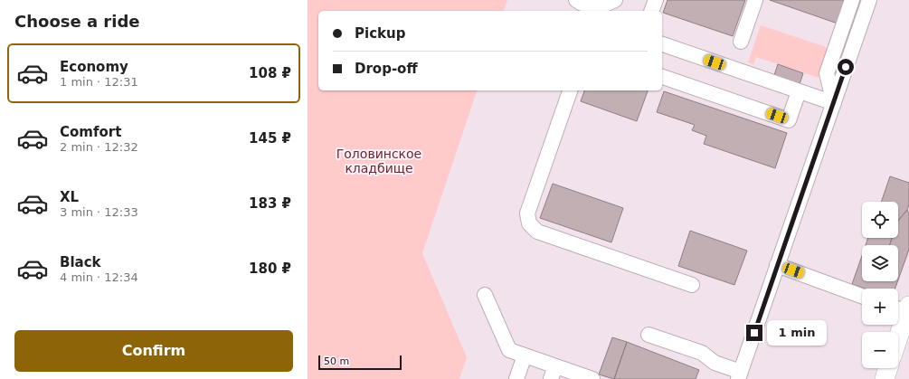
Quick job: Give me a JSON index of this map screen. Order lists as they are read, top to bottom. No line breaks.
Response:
{"parks":["Головинское кладбище"],"scale_bar":"50 m","page":{"heading":"Choose a ride","banner":["Pickup","Drop-off"],"list":[{"name":"Economy","note":"1 min · 12:31","value":"108 ₽"},{"name":"Comfort","note":"2 min · 12:32","value":"145 ₽"},{"name":"XL","note":"3 min · 12:33","value":"183 ₽"},{"name":"Black","note":"4 min · 12:34","value":"180 ₽"}],"map_buttons":["+","−"],"bubble":"1 min","buttons":"Confirm","scale":"50 m"}}
